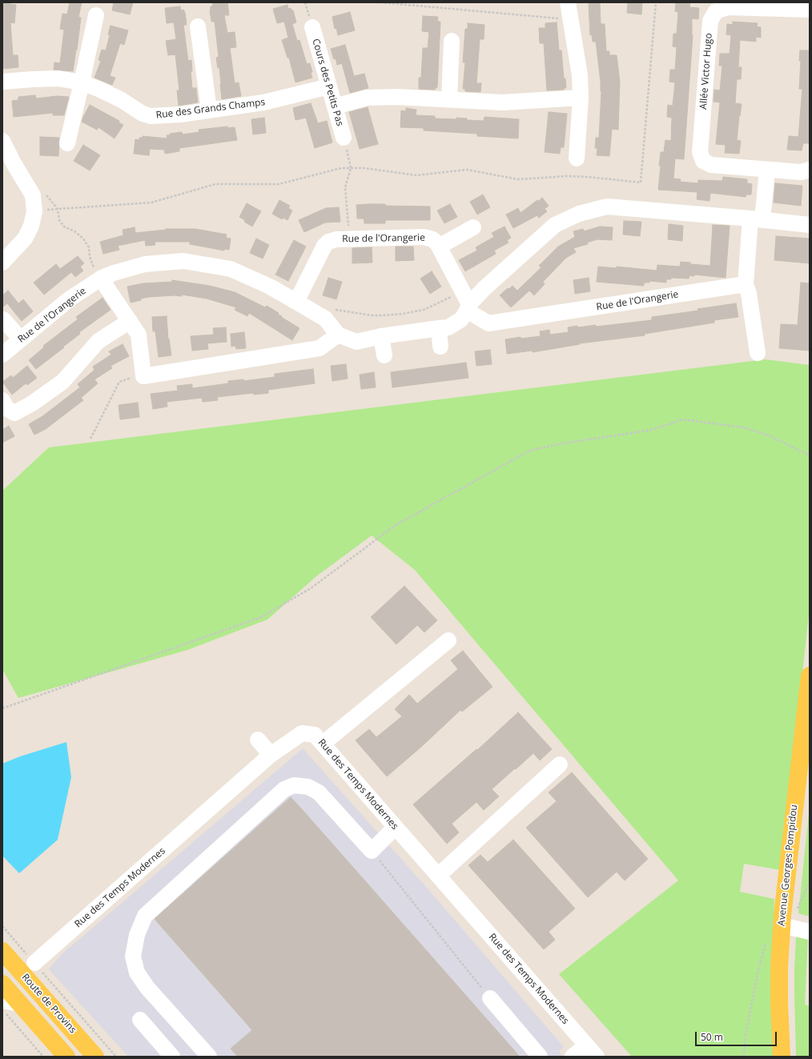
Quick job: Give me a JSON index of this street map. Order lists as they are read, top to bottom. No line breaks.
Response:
{"streets":{"main road":["Avenue Georges Pompidou","Route de Provins"],"street":["Allée Victor Hugo","Cours des Petits Pas","Rue des Grands Champs","Rue de l'Orangerie","Rue des Temps Modernes"]},"crossings":[["Cours des Petits Pas","Rue des Grands Champs"]],"scale_bar":"50 m"}
